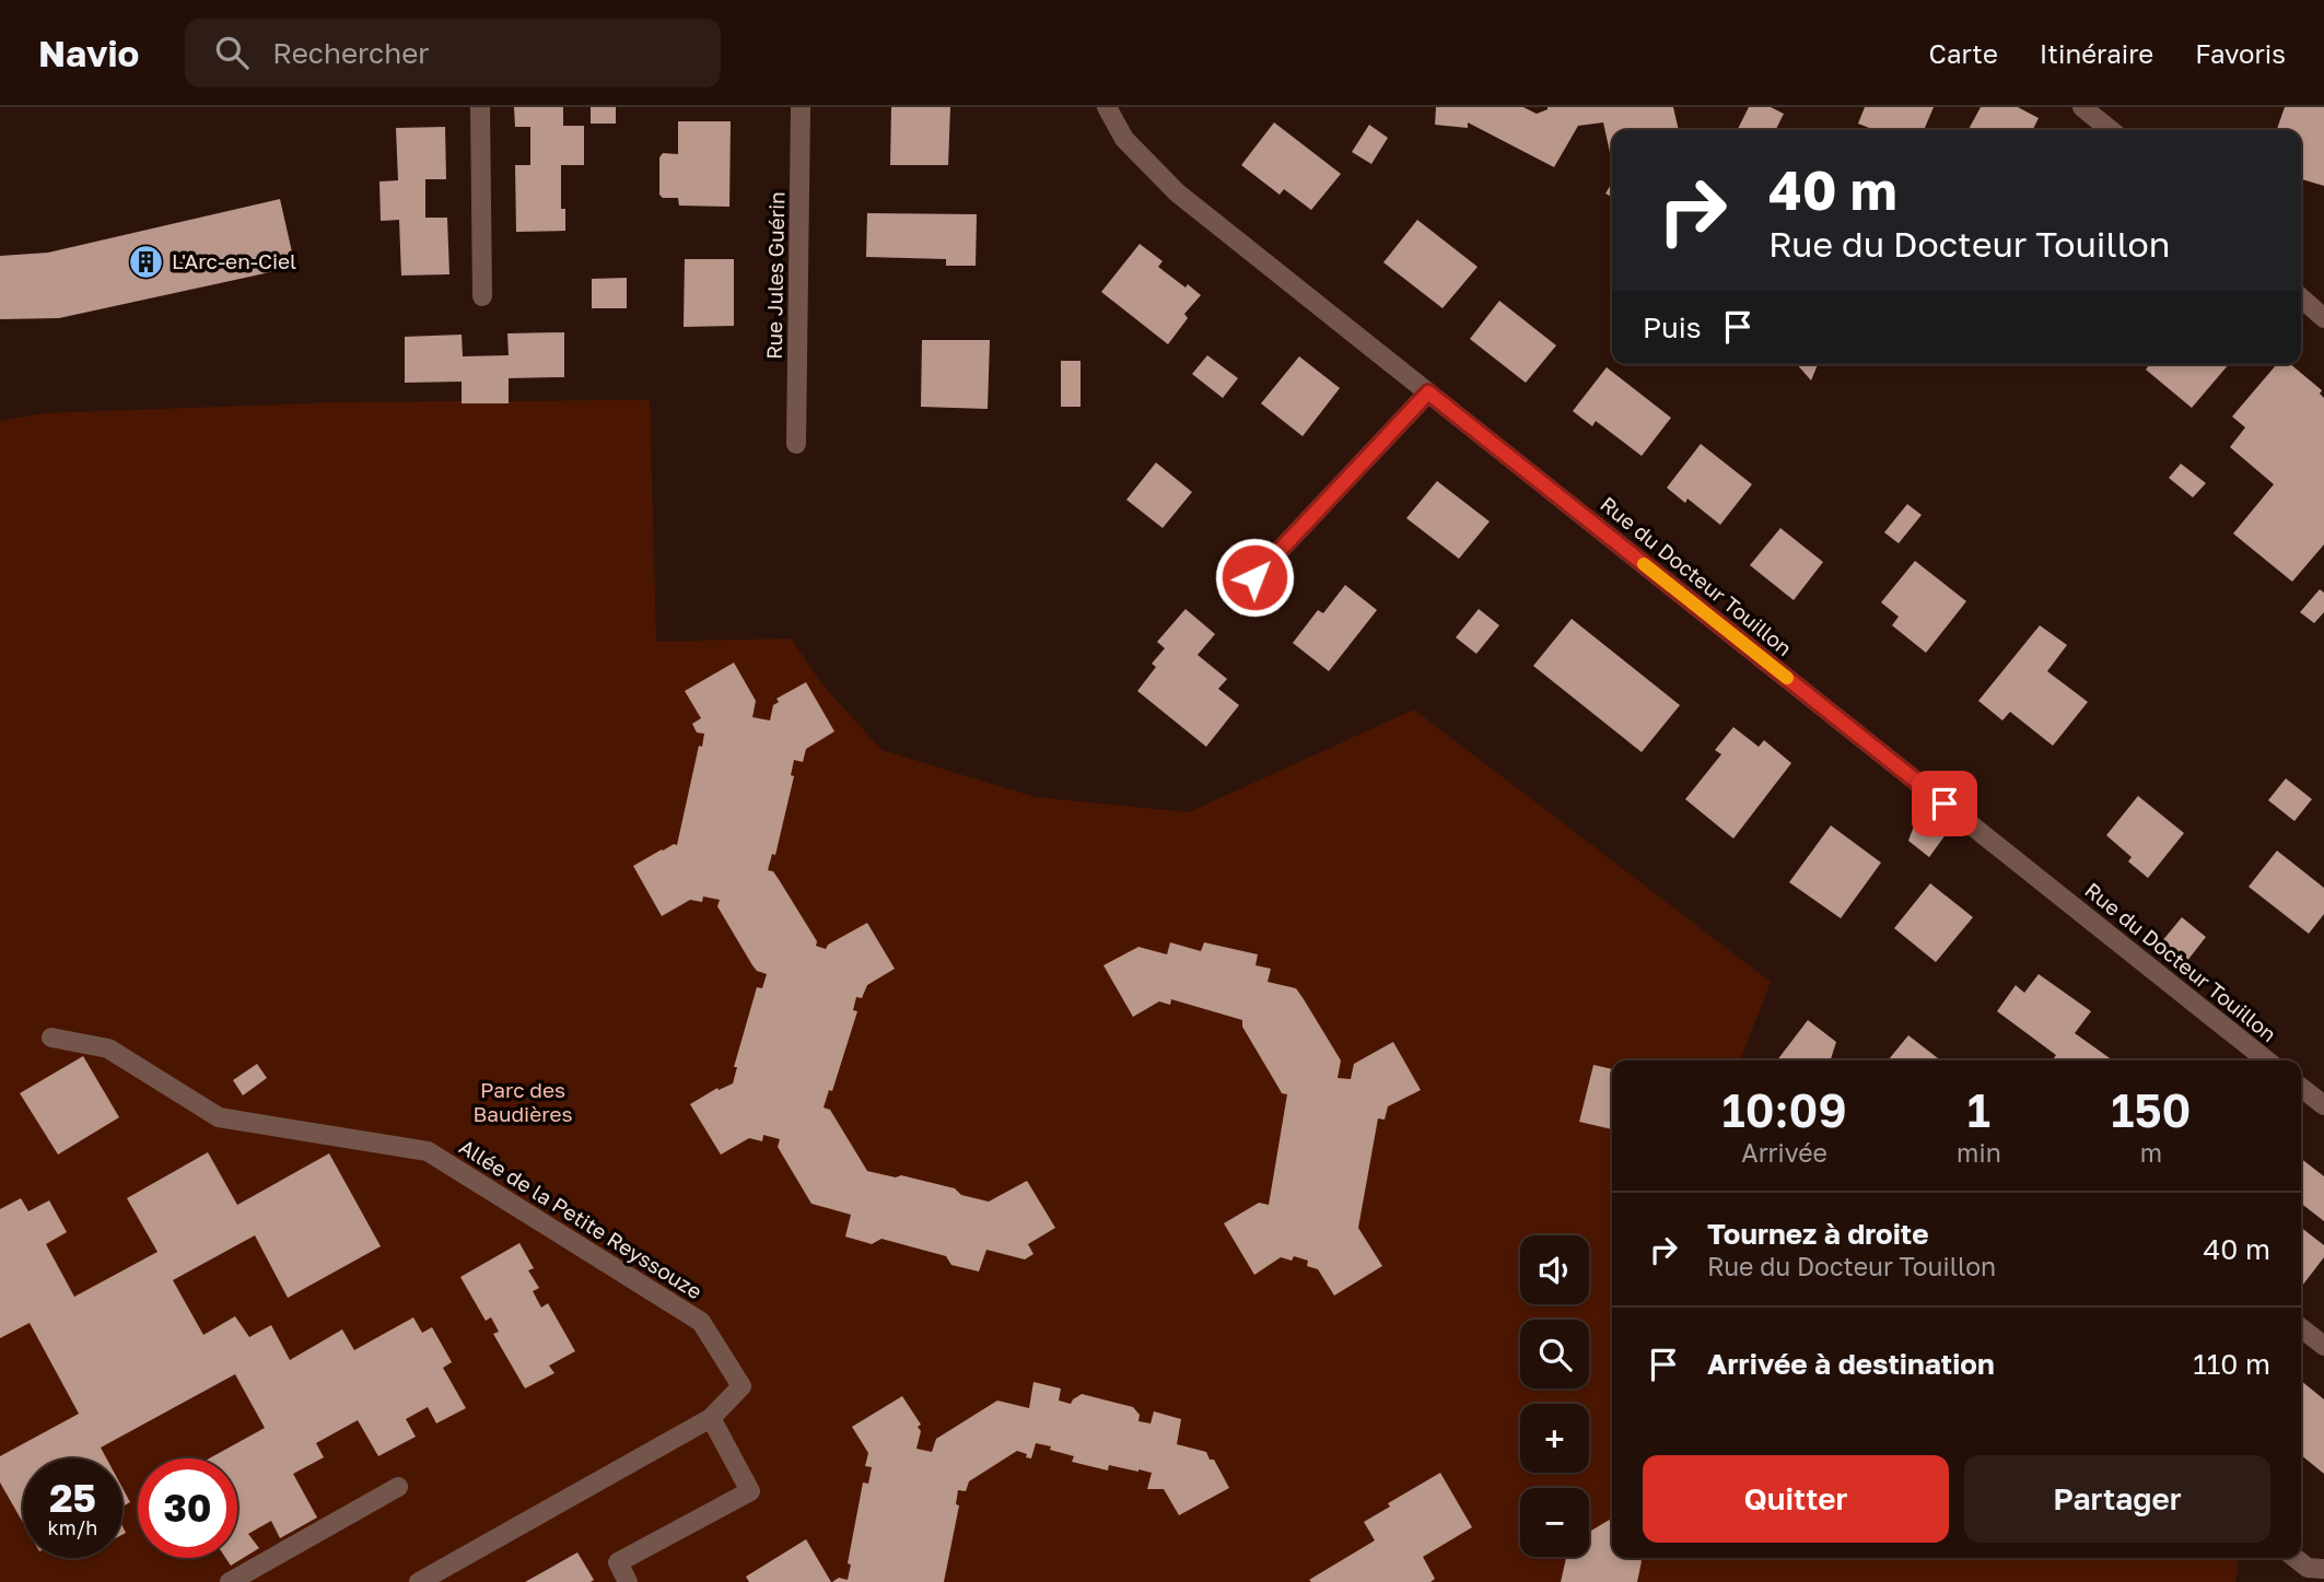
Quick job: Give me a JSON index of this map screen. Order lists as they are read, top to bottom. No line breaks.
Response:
{"streets":{"street":["Rue Jules Guérin","Rue du Docteur Touillon","Allée de la Petite Reyssouze"]},"parks":["Parc des Baudières"],"places":{"building":["L'Arc-en-Ciel"]},"page":{"header":"Navio","search":"Rechercher","nav":["Carte","Itinéraire","Favoris"],"turn":["40 m","Rue du Docteur Touillon"],"then":"Puis","eta":["10:09","Arrivée","1","min","150","m"],"list":[{"name":"Tournez à droite","note":"Rue du Docteur Touillon","value":"40 m"},{"name":"Arrivée à destination","value":"110 m"}],"map_buttons":["+","−"],"buttons":["Quitter","Partager"],"speed":"25 km/h","limit":"30"}}
